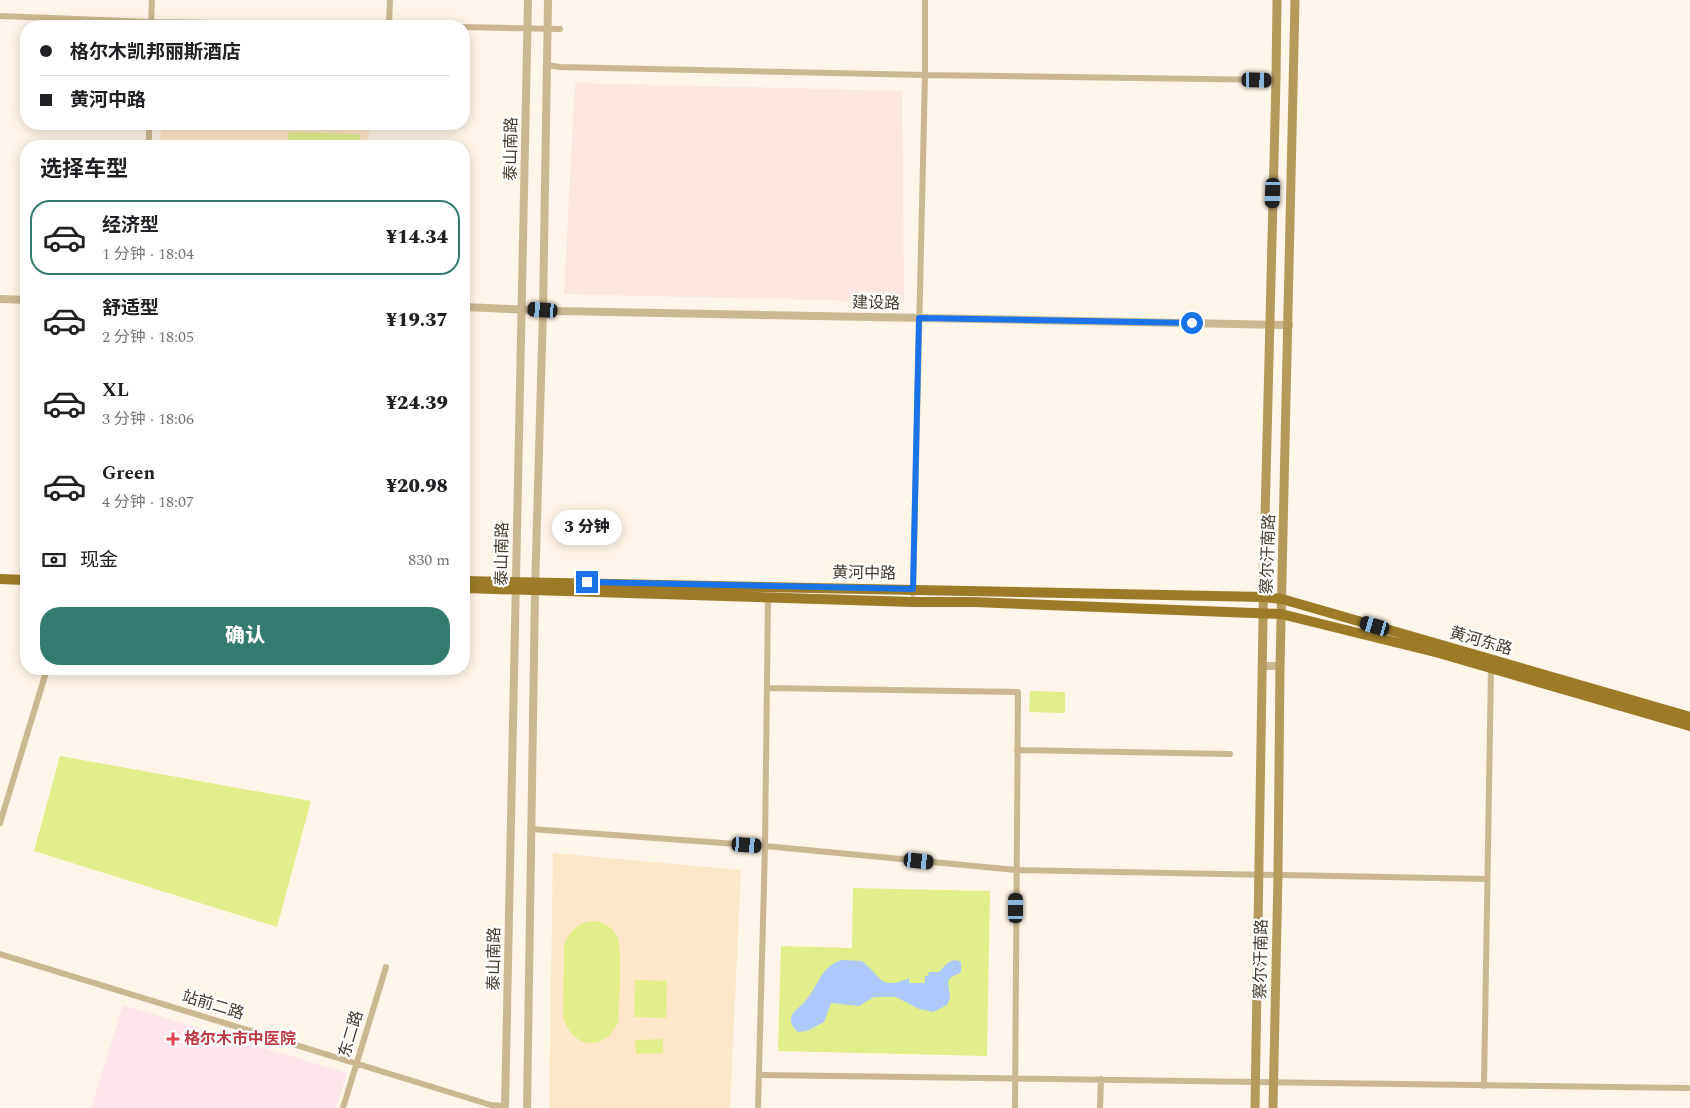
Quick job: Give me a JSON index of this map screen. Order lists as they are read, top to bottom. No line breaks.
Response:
{"streets":{"highway":["黄河中路","黄河东路"],"main road":["察尔汗南路"],"street":["泰山南路","建设路","站前二路","东二路"]},"crossings":[["泰山南路","建设路"],["泰山南路","黄河中路"],["泰山南路","站前二路"],["建设路","察尔汗南路"],["察尔汗南路","黄河中路"],["察尔汗南路","黄河东路"],["黄河中路","黄河东路"],["站前二路","东二路"]],"places":{"health":["格尔木市中医院"]},"page":{"banner":["格尔木凯邦丽斯酒店","黄河中路"],"heading":"选择车型","list":[{"name":"经济型","note":"1 分钟 · 18:04","value":"¥14.34"},{"name":"舒适型","note":"2 分钟 · 18:05","value":"¥19.37"},{"name":"XL","note":"3 分钟 · 18:06","value":"¥24.39"},{"name":"Green","note":"4 分钟 · 18:07","value":"¥20.98"}],"bubble":"3 分钟","pay":["现金","830 m"],"buttons":"确认"}}
